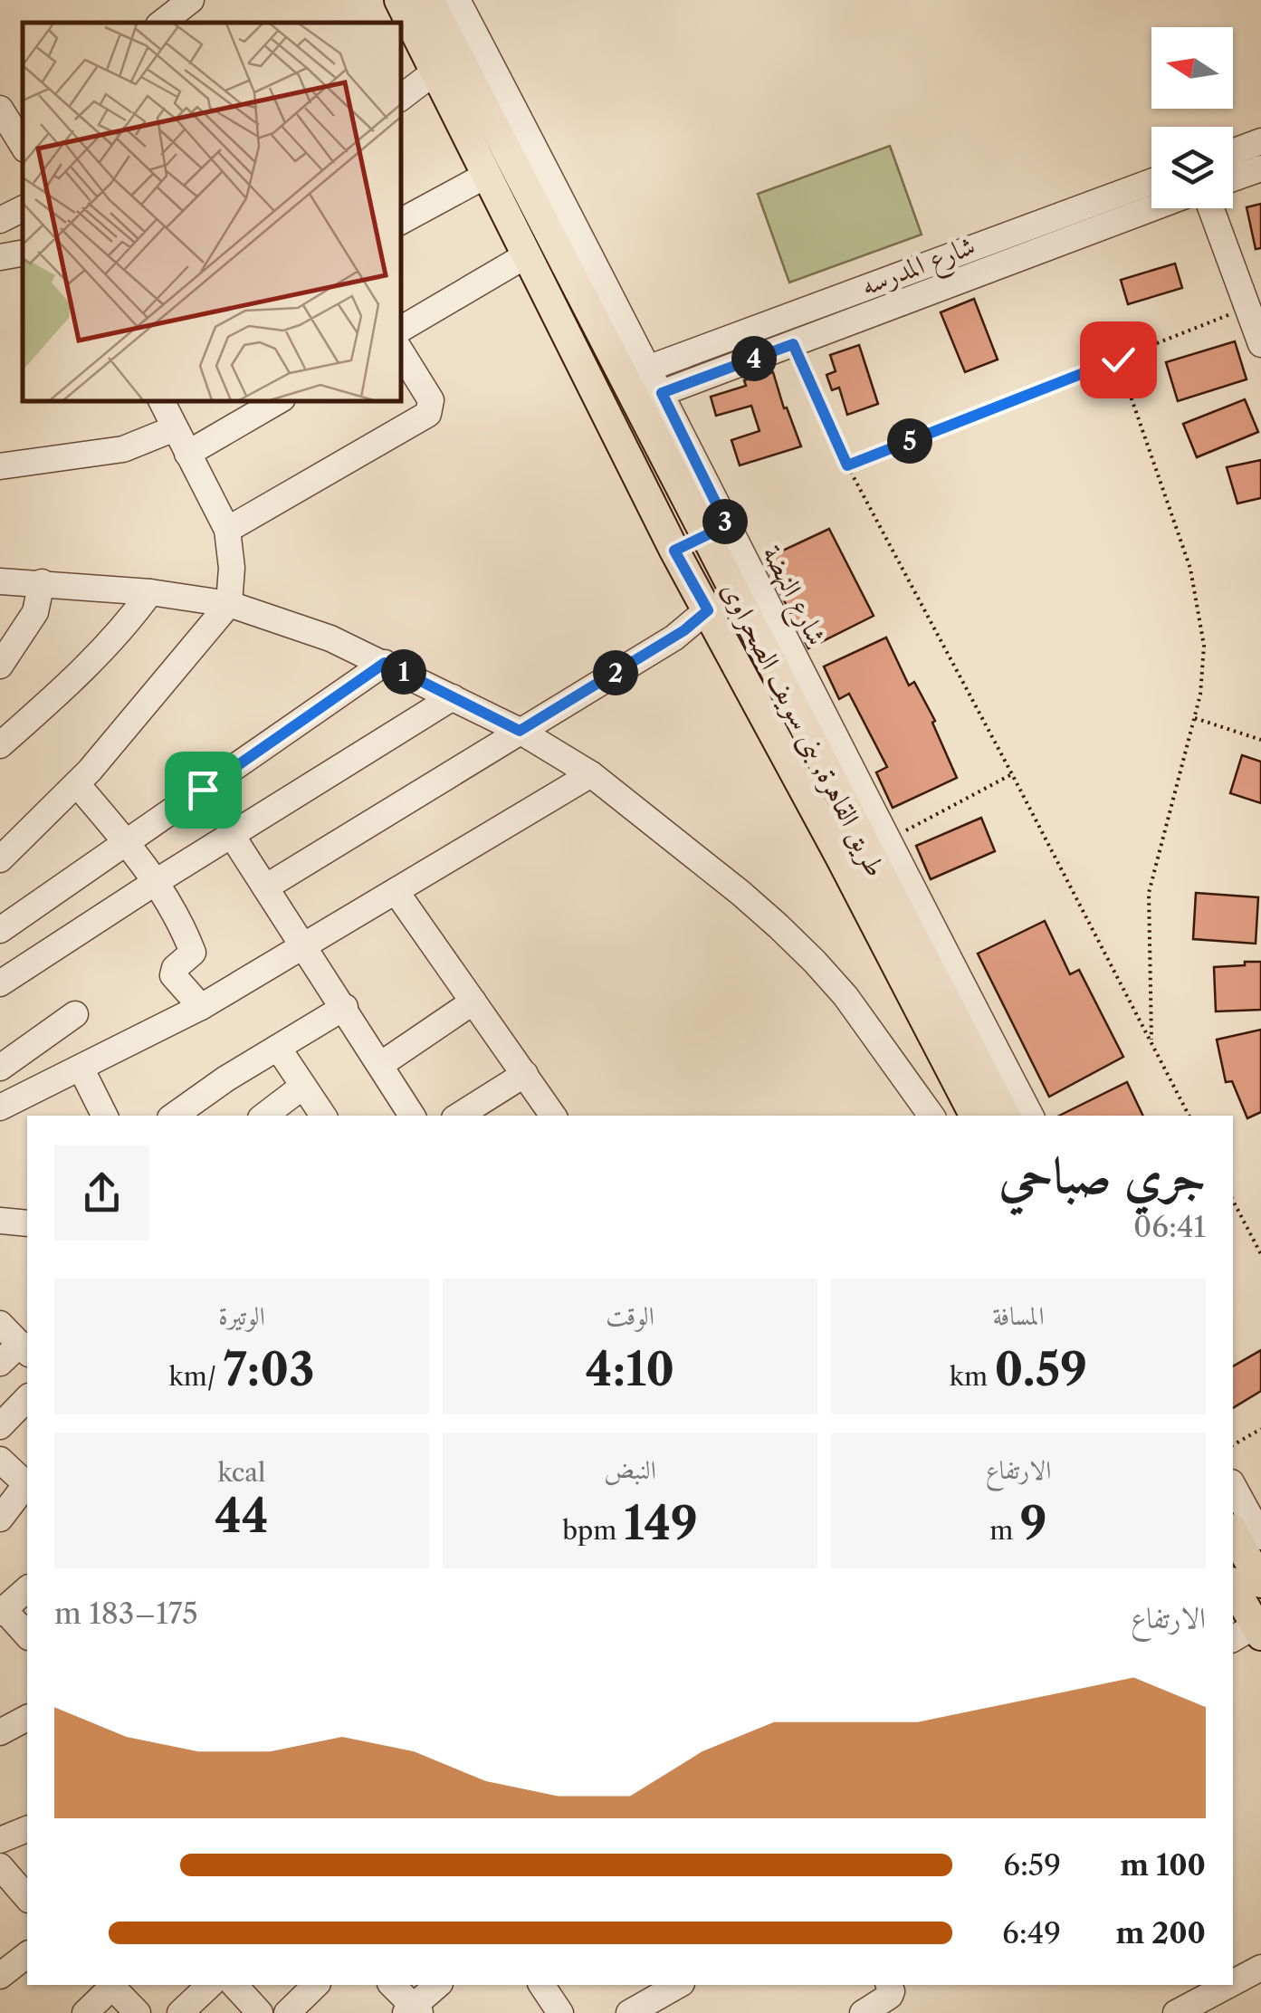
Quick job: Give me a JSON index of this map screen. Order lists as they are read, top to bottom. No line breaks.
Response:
{"streets":{"main road":["طريق القاهرة, بنى سويف الصحراوى"],"street":["شارع المدرسه","شارع النهضة"]},"crossings":[["شارع المدرسه","شارع النهضة"],["شارع النهضة","طريق القاهرة, بنى سويف الصحراوى"]],"north":"left","page":{"pins":["4","5","3","1","2"],"heading":["جري صباحي","06:41"],"stats":[["المسافة","0.59 km"],["الوقت","4:10"],["الوتيرة","7:03 /km"],["الارتفاع","9 m"],["النبض","149 bpm"],["kcal","44"]],"chart":["الارتفاع","175–183 m"],"list":[{"name":"100 m","note":"6:59"},{"name":"200 m","note":"6:49"}]}}
